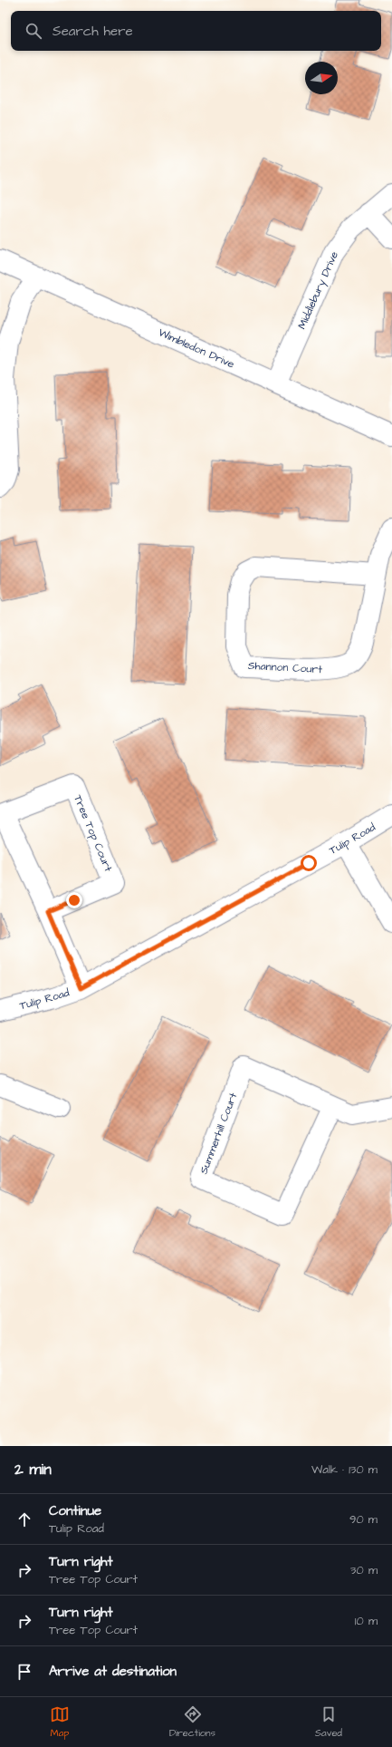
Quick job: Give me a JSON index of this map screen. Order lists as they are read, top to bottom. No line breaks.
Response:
{"streets":{"street":["Middlebury Drive","Wimbledon Drive","Shannon Court","Tree Top Court","Tulip Road","Summerhill Court"]},"crossings":[["Middlebury Drive","Wimbledon Drive"],["Tree Top Court","Tulip Road"]],"north":"right","page":{"search":"Search here","heading":["2 min","Walk · 130 m"],"list":[["Continue","Tulip Road","90 m"],["Turn right","Tree Top Court","30 m"],["Turn right","Tree Top Court","10 m"],"Arrive at destination"],"nav":["Map","Directions","Saved"]}}
